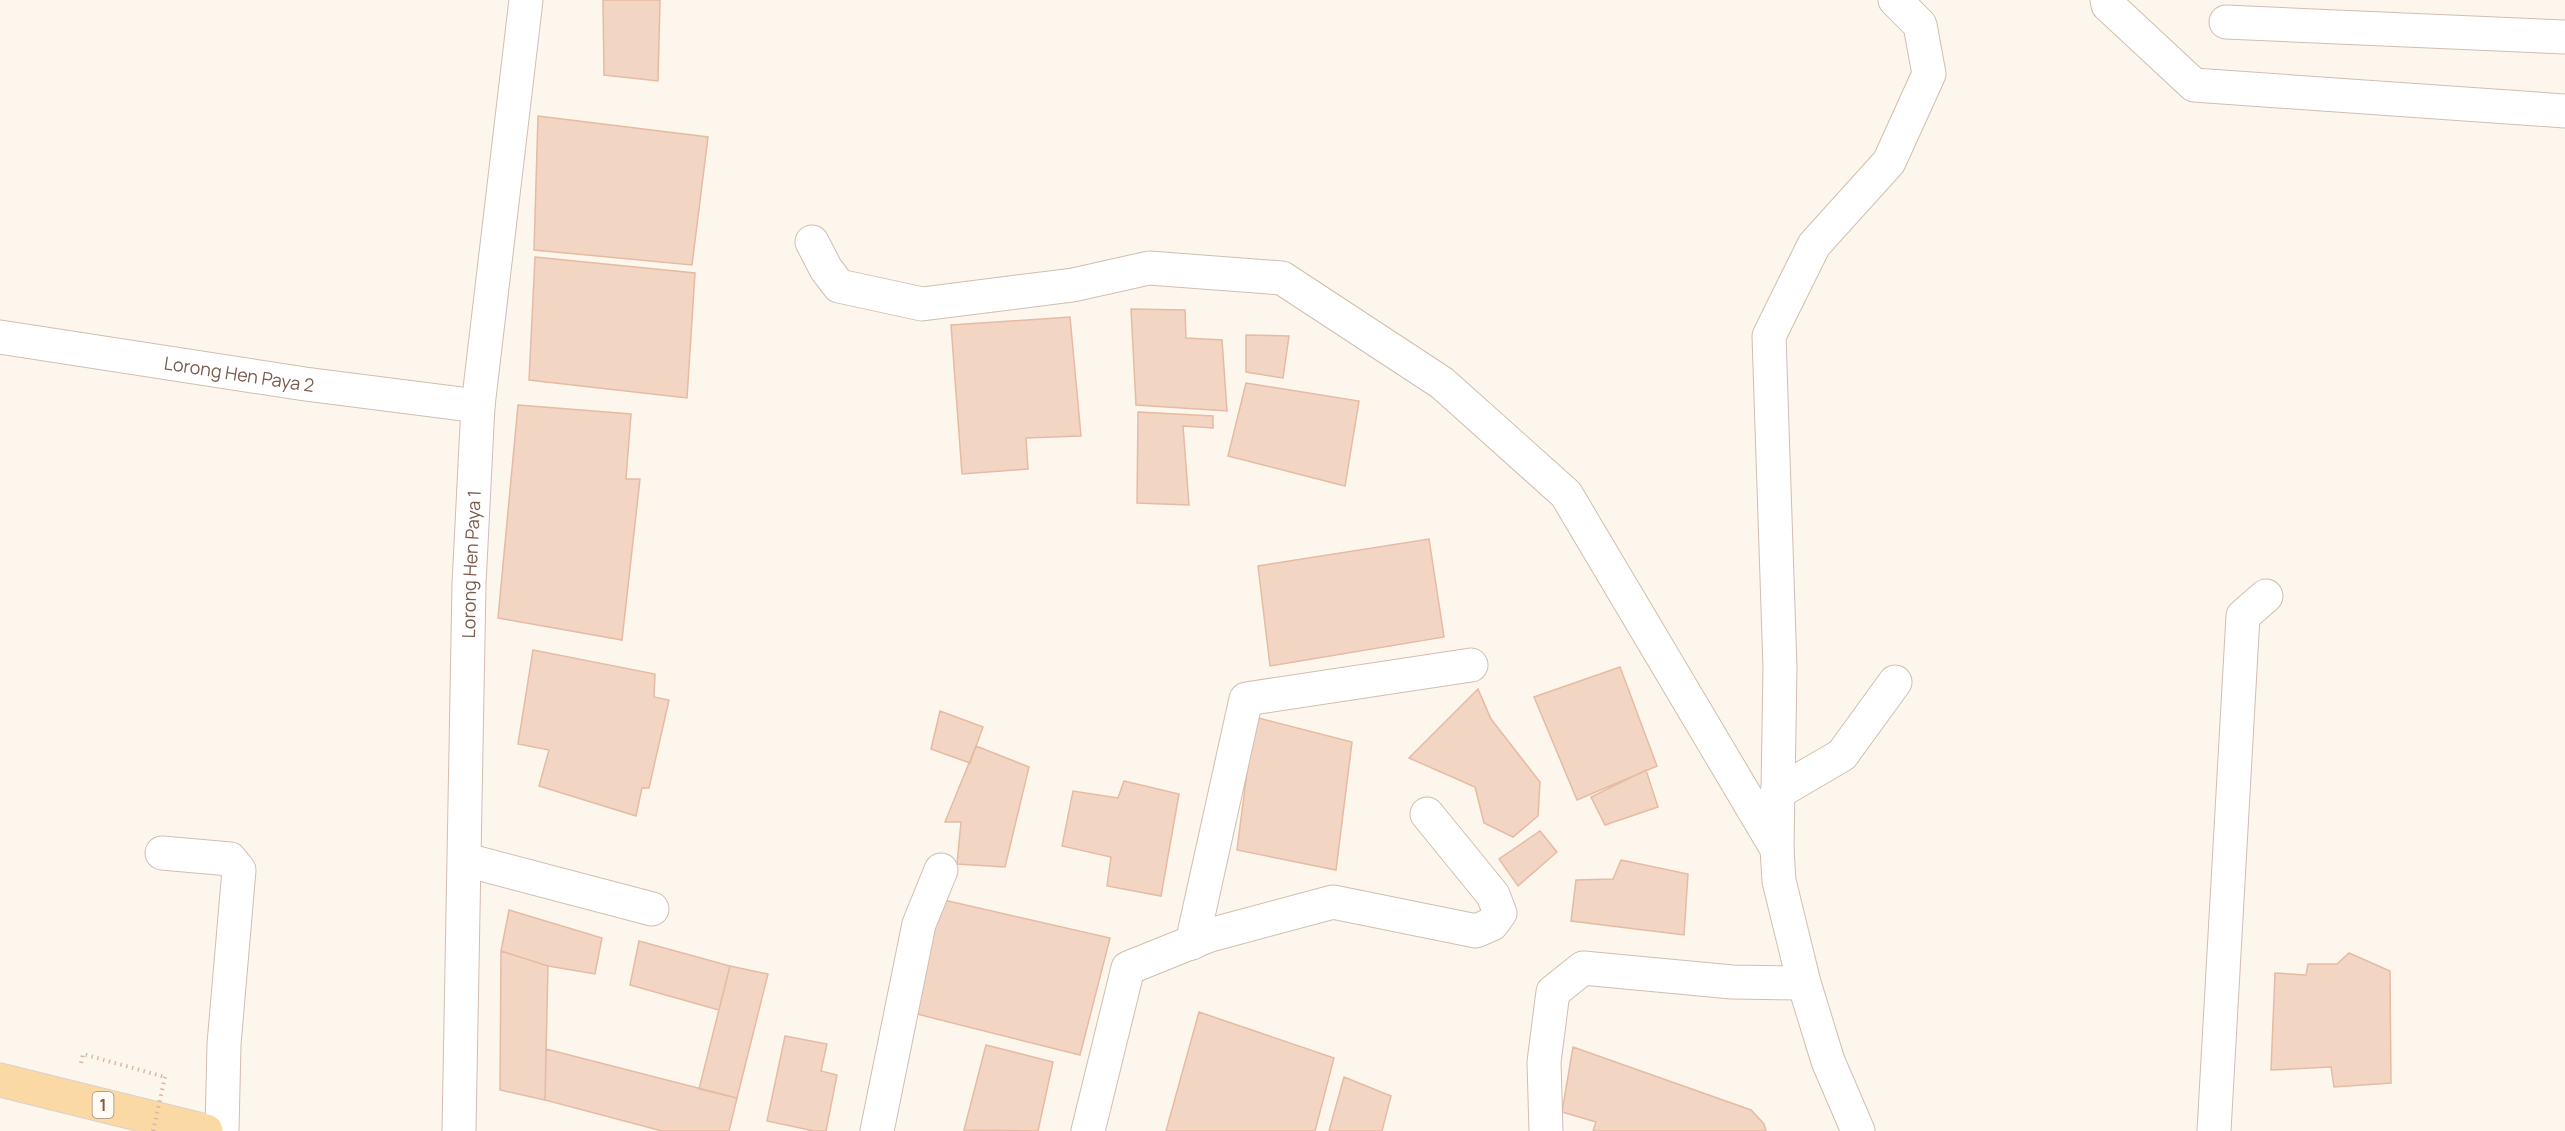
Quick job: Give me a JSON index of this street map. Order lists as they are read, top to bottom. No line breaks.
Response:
{"streets":{"main road":["1"],"street":["Lorong Hen Paya 2","Lorong Hen Paya 1"]},"crossings":[["Lorong Hen Paya 2","Lorong Hen Paya 1"]]}
